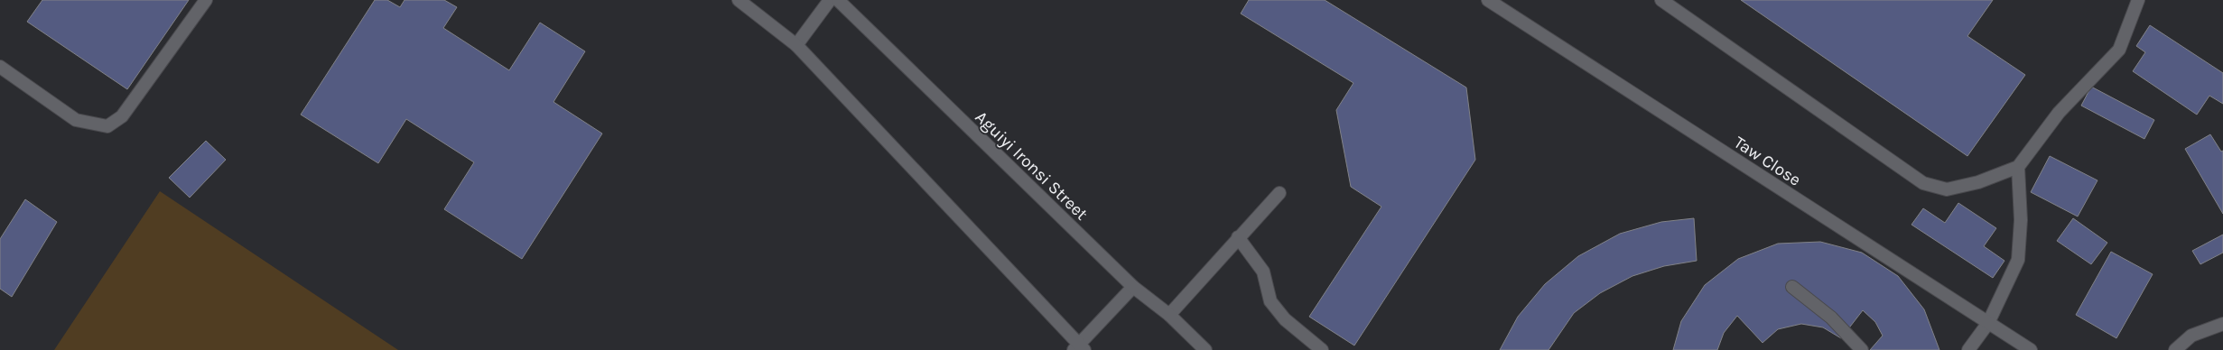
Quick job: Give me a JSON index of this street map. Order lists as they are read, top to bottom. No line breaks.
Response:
{"streets":{"main road":["Taw Close","Aguiyi Ironsi Street"]}}
